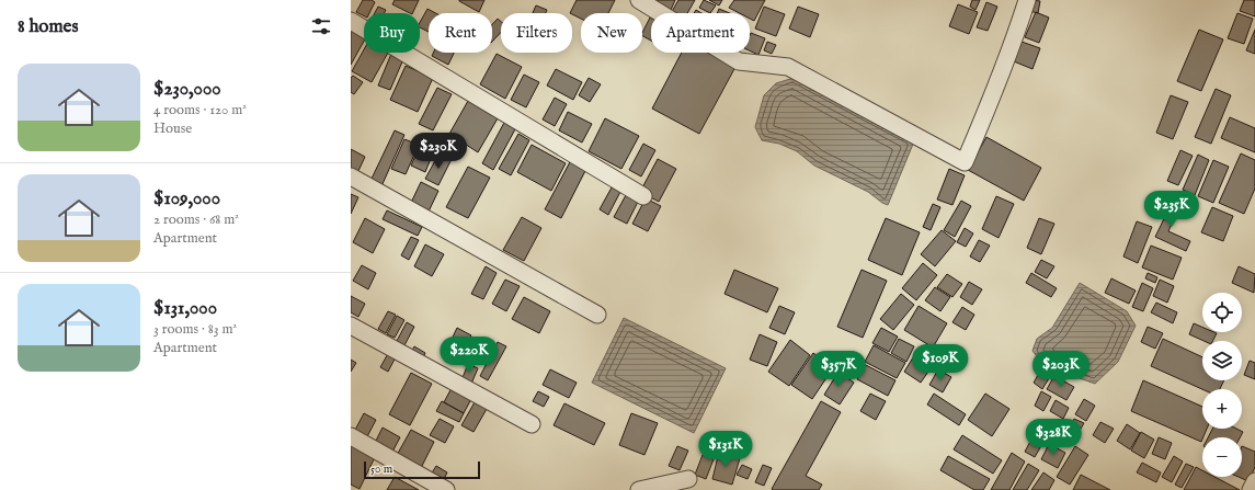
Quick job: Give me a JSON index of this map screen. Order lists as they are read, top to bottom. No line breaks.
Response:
{"scale_bar":"50 m","page":{"heading":"8 homes","chip":["Buy","Rent","Filters","New","Apartment"],"list":[{"name":"$230,000","note":"4 rooms · 120 m² · House"},{"name":"$109,000","note":"2 rooms · 68 m² · Apartment"},{"name":"$131,000","note":"3 rooms · 83 m² · Apartment"}],"price":["$230K","$235K","$220K","$109K","$357K","$203K","$328K","$131K"],"map_buttons":["+","−"],"scale":"50 m"}}
